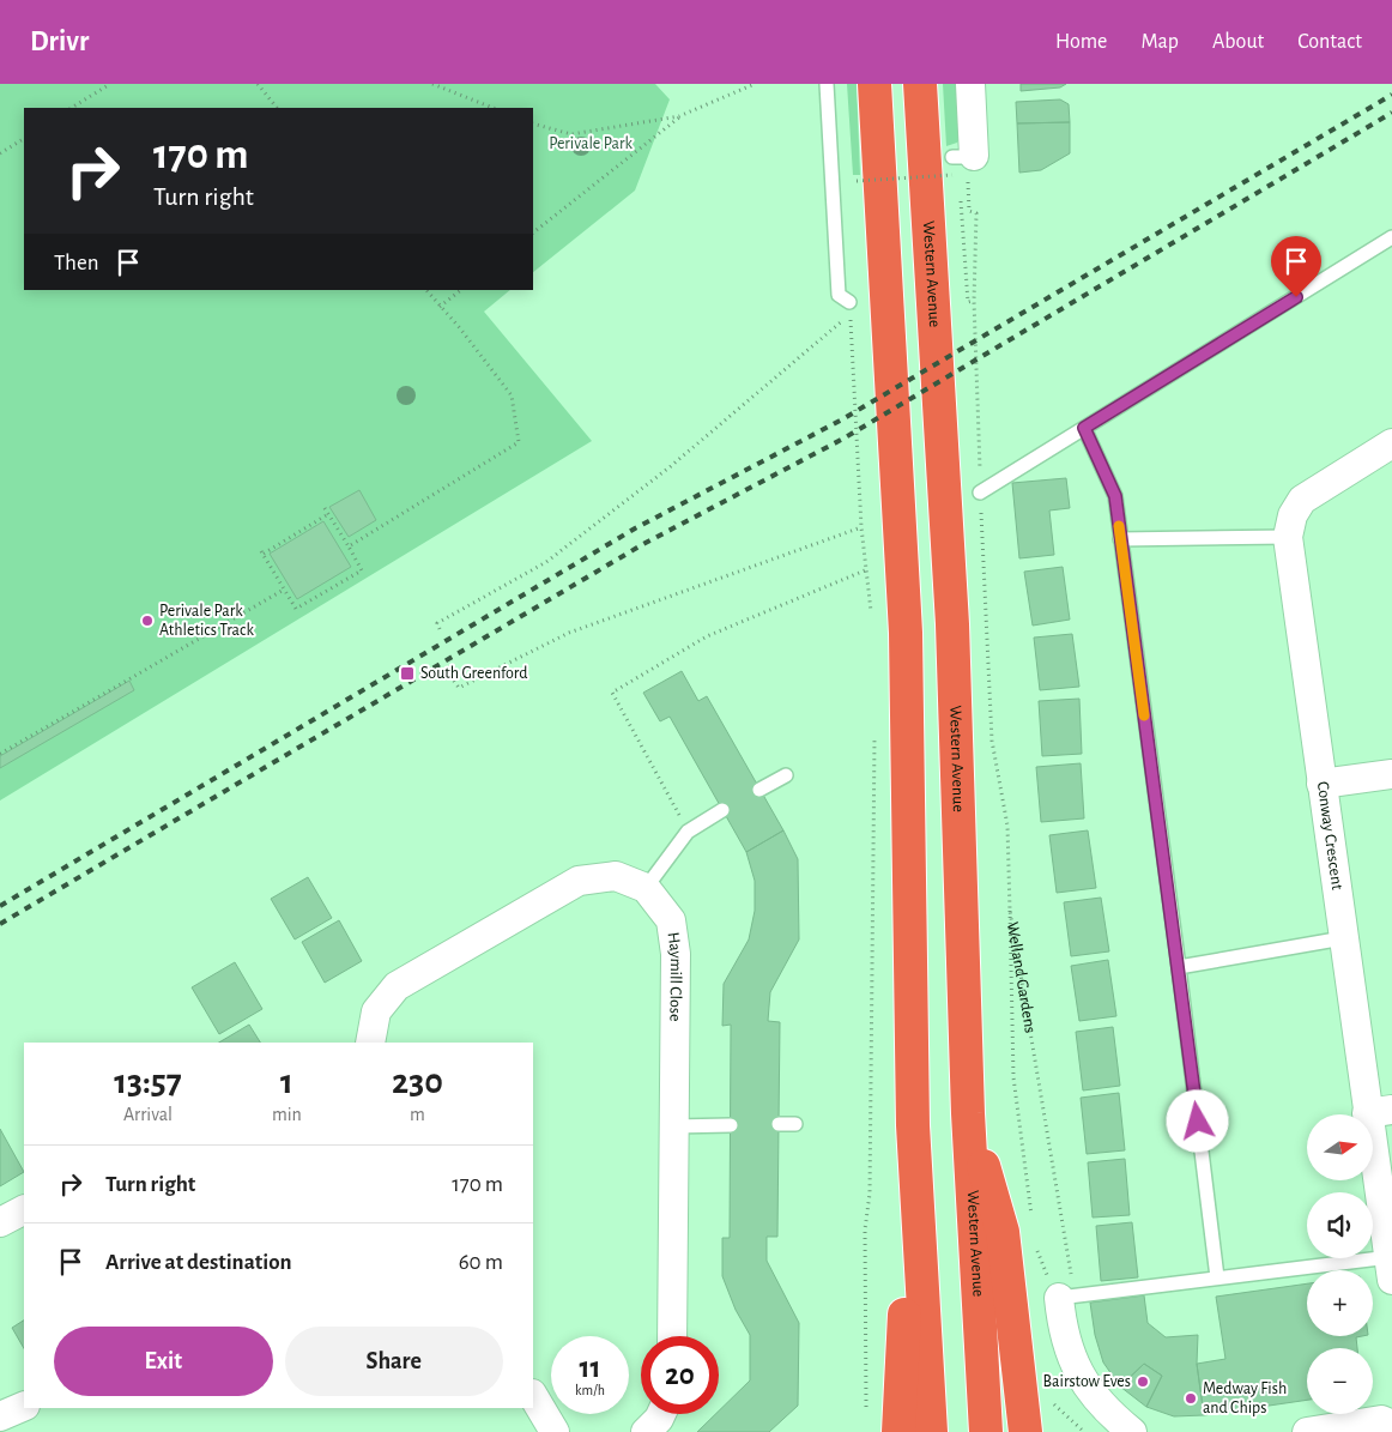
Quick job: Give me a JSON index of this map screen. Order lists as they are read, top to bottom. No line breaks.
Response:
{"streets":{"highway":["Western Avenue"],"street":["Conway Crescent","Haymill Close"],"path":["Welland Gardens"]},"parks":["Perivale Park"],"places":{"other":["Perivale Park Athletics Track","Bairstow Eves","Medway Fish and Chips"],"transit":["South Greenford"]},"north":"right","page":{"header":"Drivr","nav":["Home","Map","About","Contact"],"turn":["170 m","Turn right"],"then":"Then","eta":["13:57","Arrival","1","min","230","m"],"map_buttons":["+","−"],"list":[{"name":"Turn right","value":"170 m"},{"name":"Arrive at destination","value":"60 m"}],"buttons":["Exit","Share"],"speed":"11 km/h","limit":"20"}}
